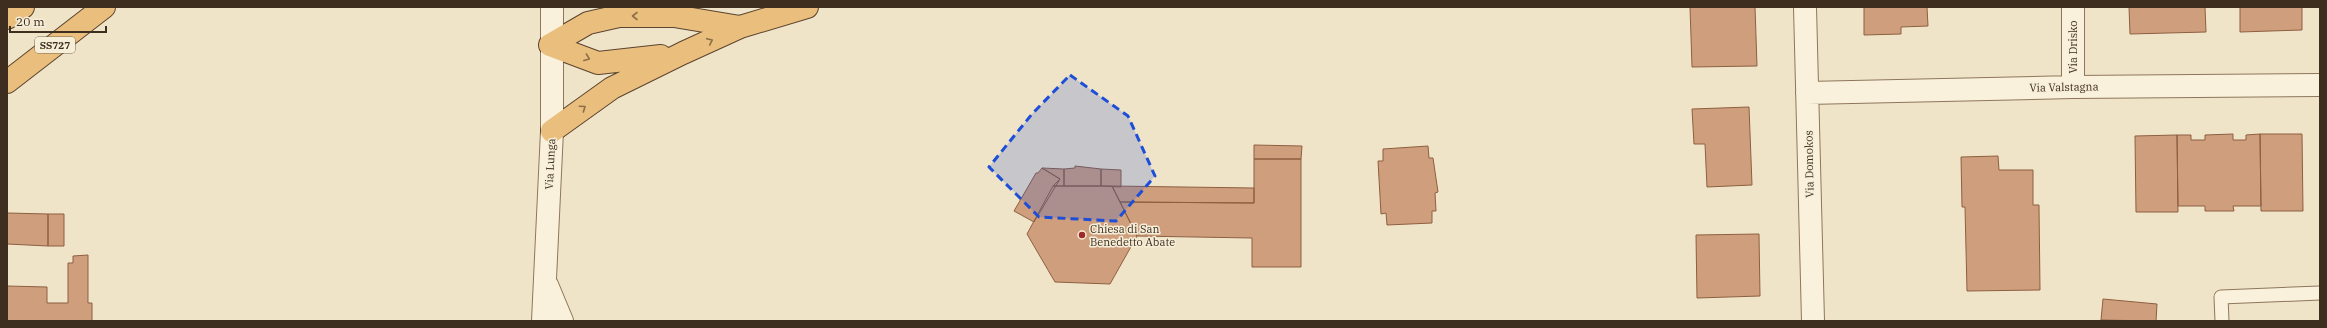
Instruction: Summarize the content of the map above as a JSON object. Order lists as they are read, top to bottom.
{
  "streets": {
    "highway": ["SS727"],
    "street": [
      "Via Drisko",
      "Via Valstagna",
      "Via Lunga",
      "Via Domokos"
    ]
  },
  "crossings": [
    ["Via Drisko", "Via Valstagna"],
    ["Via Valstagna", "Via Domokos"]
  ],
  "places": ["Chiesa di San Benedetto Abate"],
  "scale_bar": "20 m"
}
